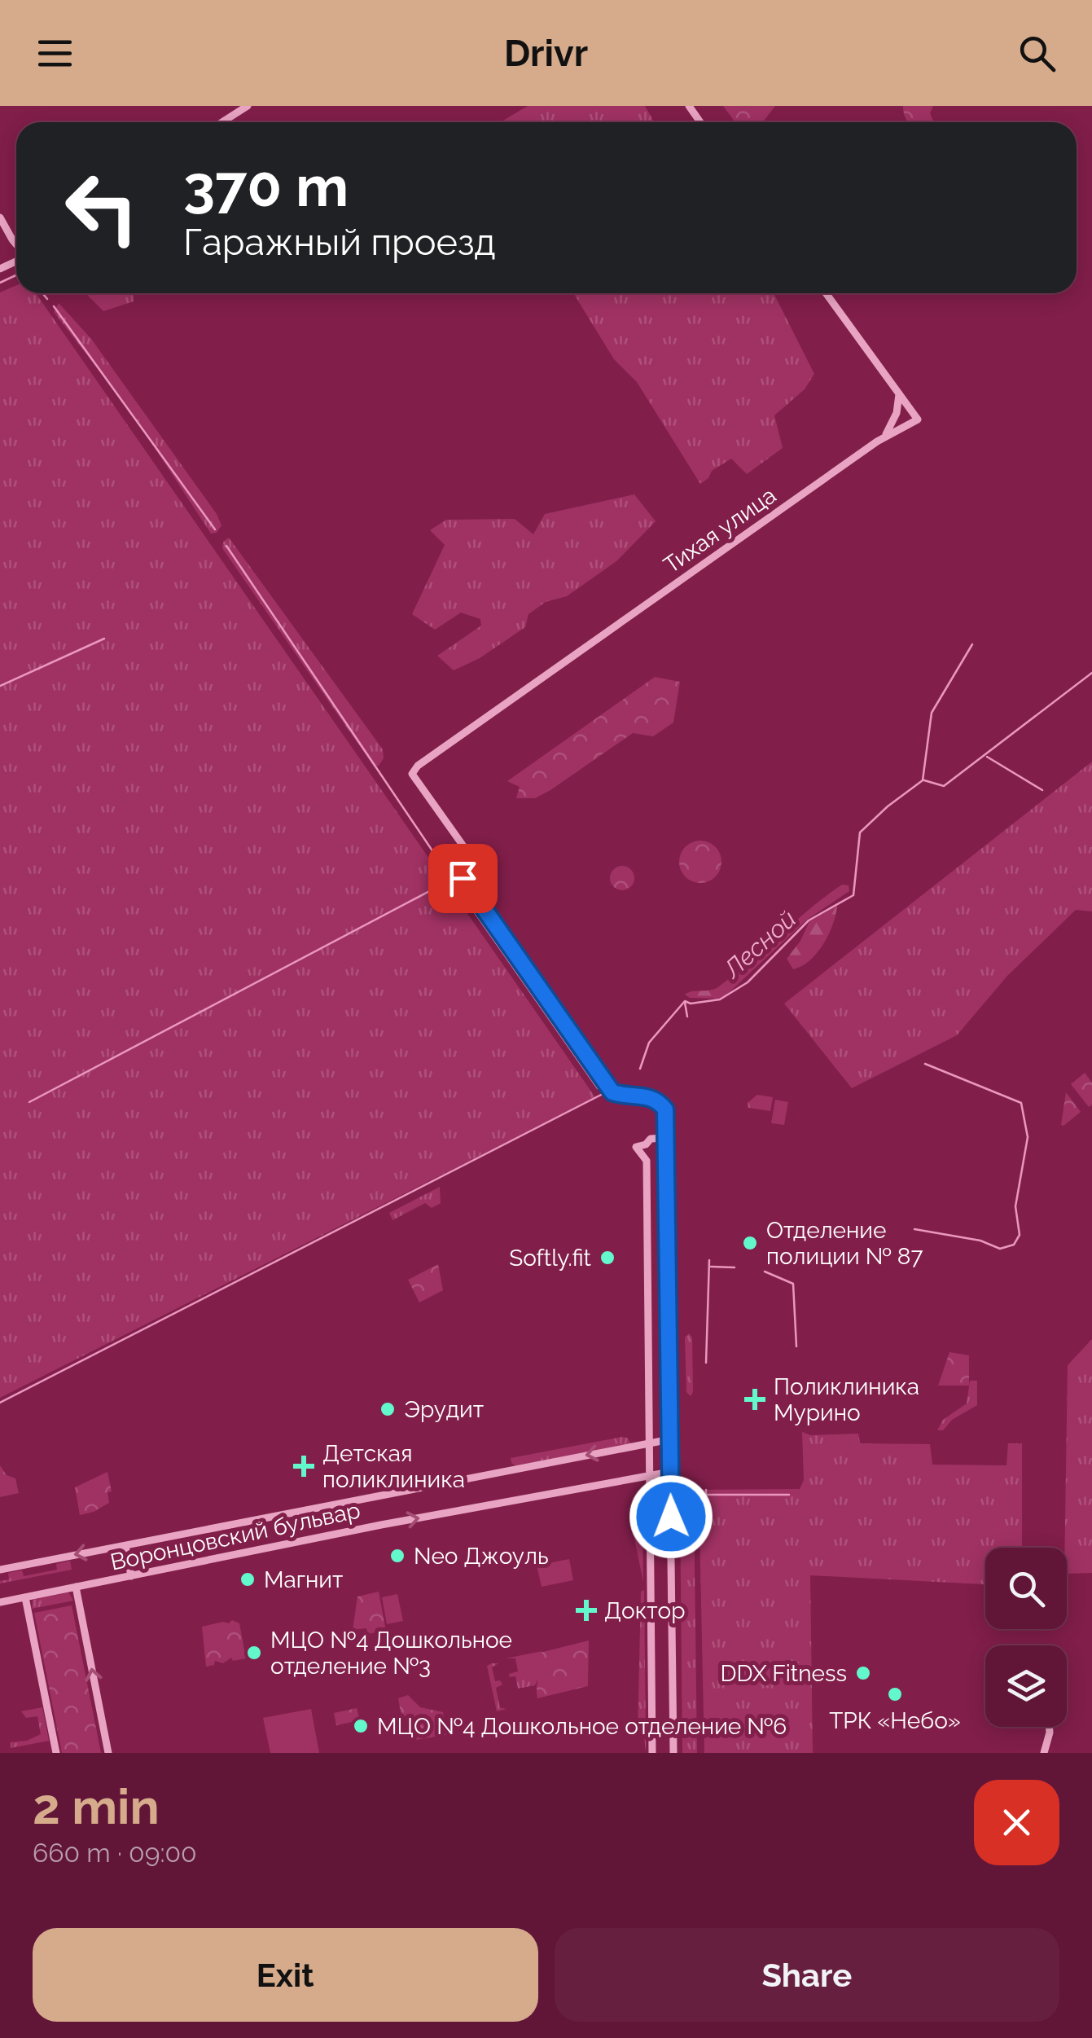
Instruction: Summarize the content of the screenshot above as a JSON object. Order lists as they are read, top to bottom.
{
  "streets": {
    "street": ["Тихая улица", "Воронцовский бульвар"]
  },
  "water": ["Лесной"],
  "places": {
    "other": [
      "Отделение полиции № 87",
      "Softly.fit",
      "Эрудит",
      "Neo Джоуль",
      "Магнит",
      "МЦО №4 Дошкольное отделение №3",
      "DDX Fitness",
      "ТРК «Небо»",
      "МЦО №4 Дошкольное отделение №6"
    ],
    "health": ["Поликлиника Мурино", "Детская поликлиника", "Доктор"]
  },
  "page": {
    "header": "Drivr",
    "turn": ["370 m", "Гаражный проезд"],
    "heading": ["2 min", "660 m · 09:00"],
    "buttons": ["Exit", "Share"]
  }
}
